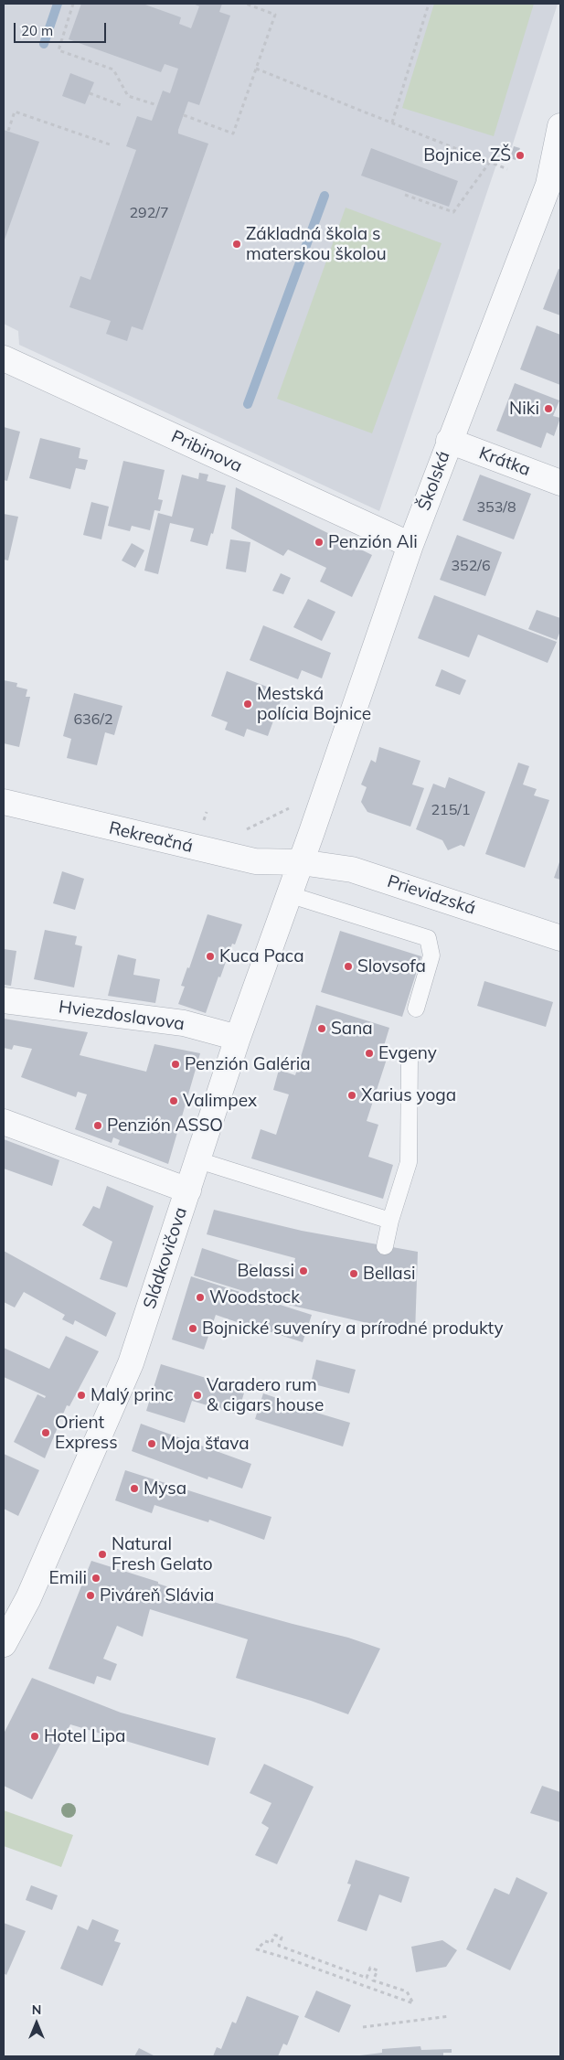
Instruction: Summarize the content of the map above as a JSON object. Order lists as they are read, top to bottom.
{
  "streets": {
    "street": [
      "Pribinova",
      "Krátka",
      "Školská",
      "Rekreačná",
      "Prievidzská",
      "Hviezdoslavova",
      "Sládkovičova"
    ]
  },
  "crossings": [
    ["Pribinova", "Školská"],
    ["Krátka", "Školská"],
    ["Školská", "Rekreačná"],
    ["Školská", "Prievidzská"],
    ["Školská", "Sládkovičova"],
    ["Rekreačná", "Prievidzská"],
    ["Rekreačná", "Sládkovičova"],
    ["Prievidzská", "Sládkovičova"],
    ["Hviezdoslavova", "Sládkovičova"]
  ],
  "places": [
    "Bojnice, ZŠ",
    "Základná škola s materskou školou",
    "Niki",
    "Penzión Ali",
    "Mestská polícia Bojnice",
    "Kuca Paca",
    "Slovsofa",
    "Sana",
    "Evgeny",
    "Penzión Galéria",
    "Xarius yoga",
    "Valimpex",
    "Penzión ASSO",
    "Belassi",
    "Bellasi",
    "Woodstock",
    "Bojnické suveníry a prírodné produkty",
    "Malý princ",
    "Varadero rum & cigars house",
    "Orient Express",
    "Moja šťava",
    "Mysa",
    "Natural Fresh Gelato",
    "Emili",
    "Piváreň Slávia",
    "Hotel Lipa"
  ],
  "house_numbers": [
    "292/7",
    "353/8",
    "352/6",
    "636/2",
    "215/1"
  ],
  "scale_bar": "20 m",
  "north": "top"
}
